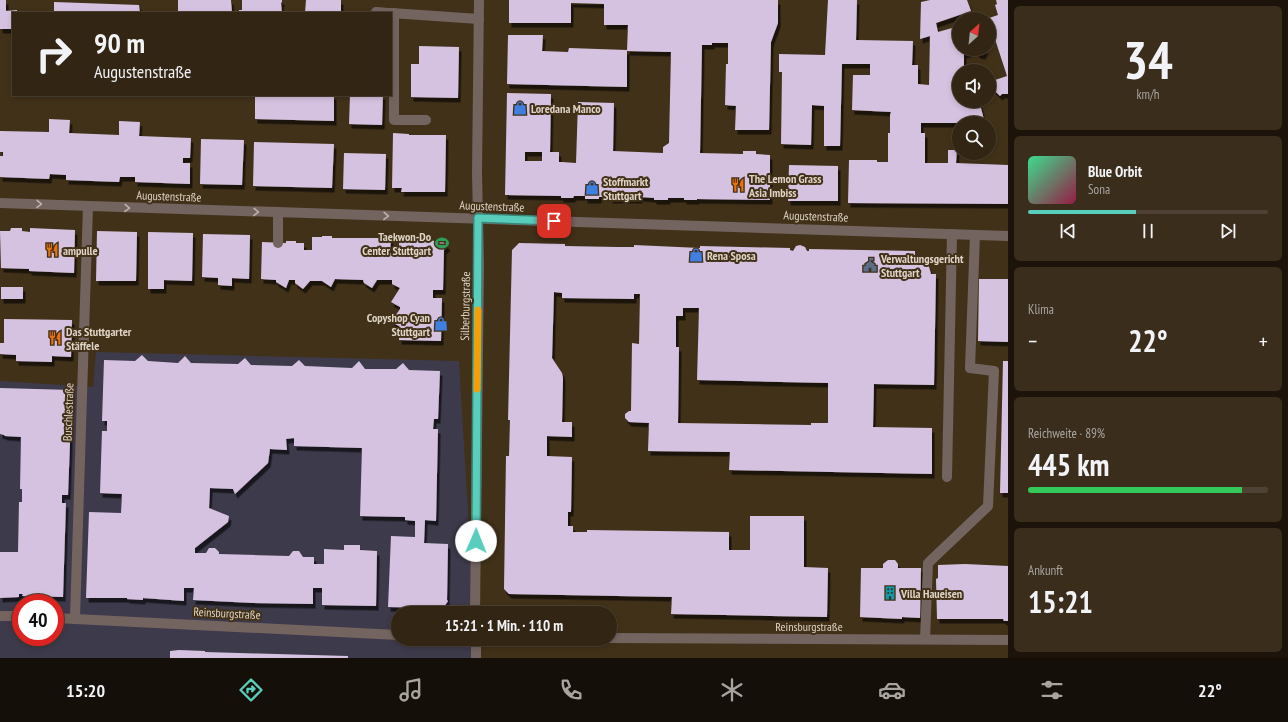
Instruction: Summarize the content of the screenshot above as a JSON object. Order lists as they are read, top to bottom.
{
  "streets": {
    "street": [
      "Augustenstraße",
      "Silberburgstraße",
      "Buschlestraße",
      "Reinsburgstraße"
    ]
  },
  "crossings": [
    ["Augustenstraße", "Silberburgstraße"],
    ["Augustenstraße", "Buschlestraße"],
    ["Buschlestraße", "Reinsburgstraße"]
  ],
  "one_way": ["Augustenstraße"],
  "places": {
    "shop": [
      "Loredana Manco",
      "Stoffmarkt Stuttgart",
      "Rena Sposa",
      "Copyshop Cyan Stuttgart"
    ],
    "restaurant": ["The Lemon Grass Asia Imbiss", "ampulle", "Das Stuttgarter Stäffele"],
    "sports": ["Taekwon-Do Center Stuttgart"],
    "public building": ["Verwaltungsgericht Stuttgart"],
    "building": ["Villa Haueisen"]
  },
  "north": "top right",
  "page": {
    "tile": [
      ["34", "km/h"],
      "Klima",
      ["Reichweite · 89%", "445 km"],
      ["Ankunft", "15:21"]
    ],
    "turn": ["90 m", "Augustenstraße"],
    "song": ["Blue Orbit", "Sona"],
    "heat": ["−", "22°", "+"],
    "limit": "40",
    "trip": "15:21 · 1 Min. · 110 m",
    "tabs": ["15:20", "22°"]
  }
}
